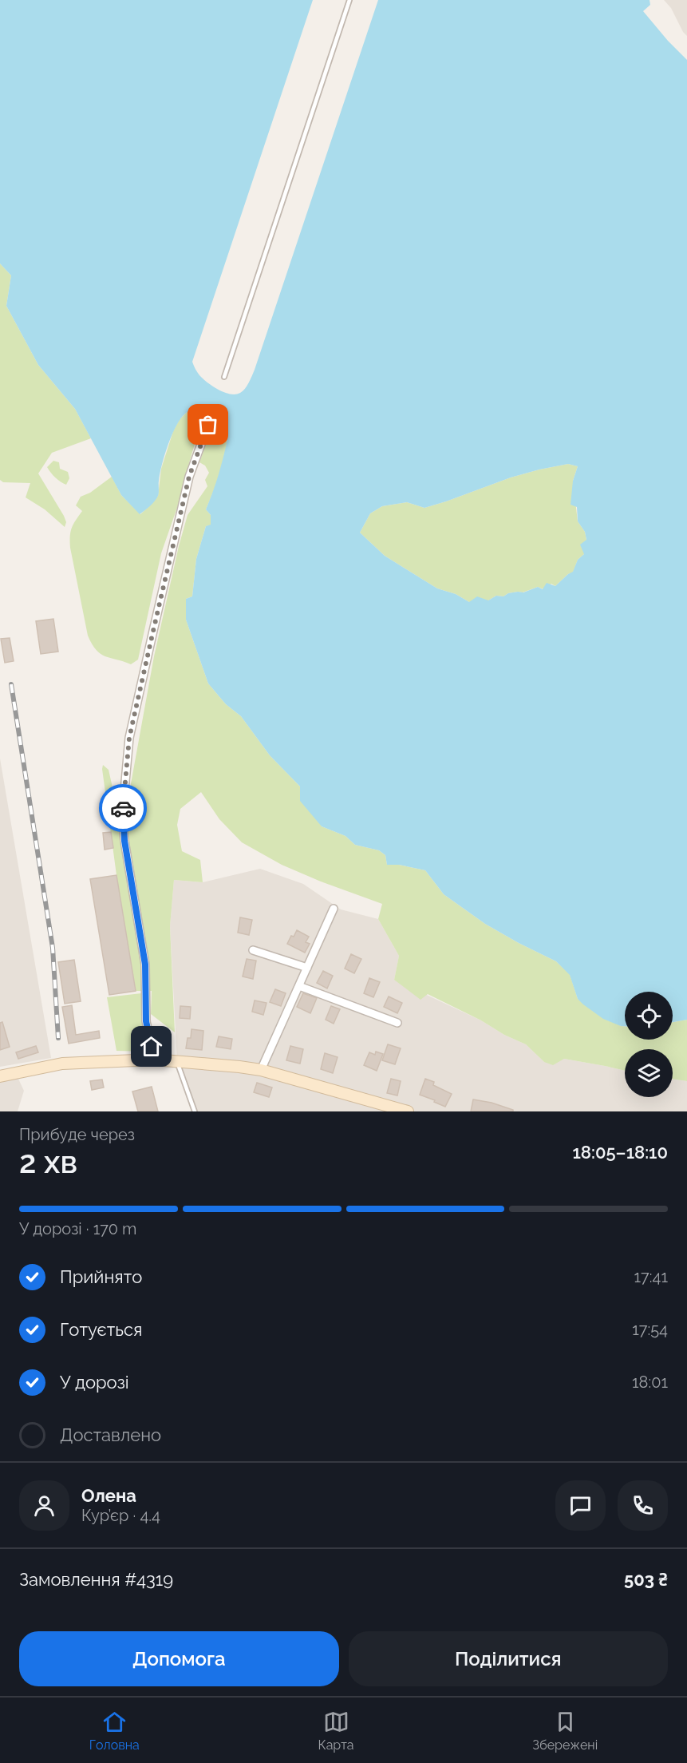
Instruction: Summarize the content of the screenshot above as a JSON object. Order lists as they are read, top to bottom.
{
  "page": {
    "heading": ["2 хв", "Прибуде через", "18:05–18:10"],
    "panel": [
      "Олена",
      "Кур’єр · 4.4",
      "Замовлення #4319",
      "503 ₴"
    ],
    "bar": "У дорозі · 170 m",
    "list": [
      ["Прийнято", "17:41"],
      ["Готується", "17:54"],
      ["У дорозі", "18:01"],
      "Доставлено"
    ],
    "buttons": ["Допомога", "Поділитися"],
    "tabs": ["Головна", "Карта", "Збережені"]
  }
}
